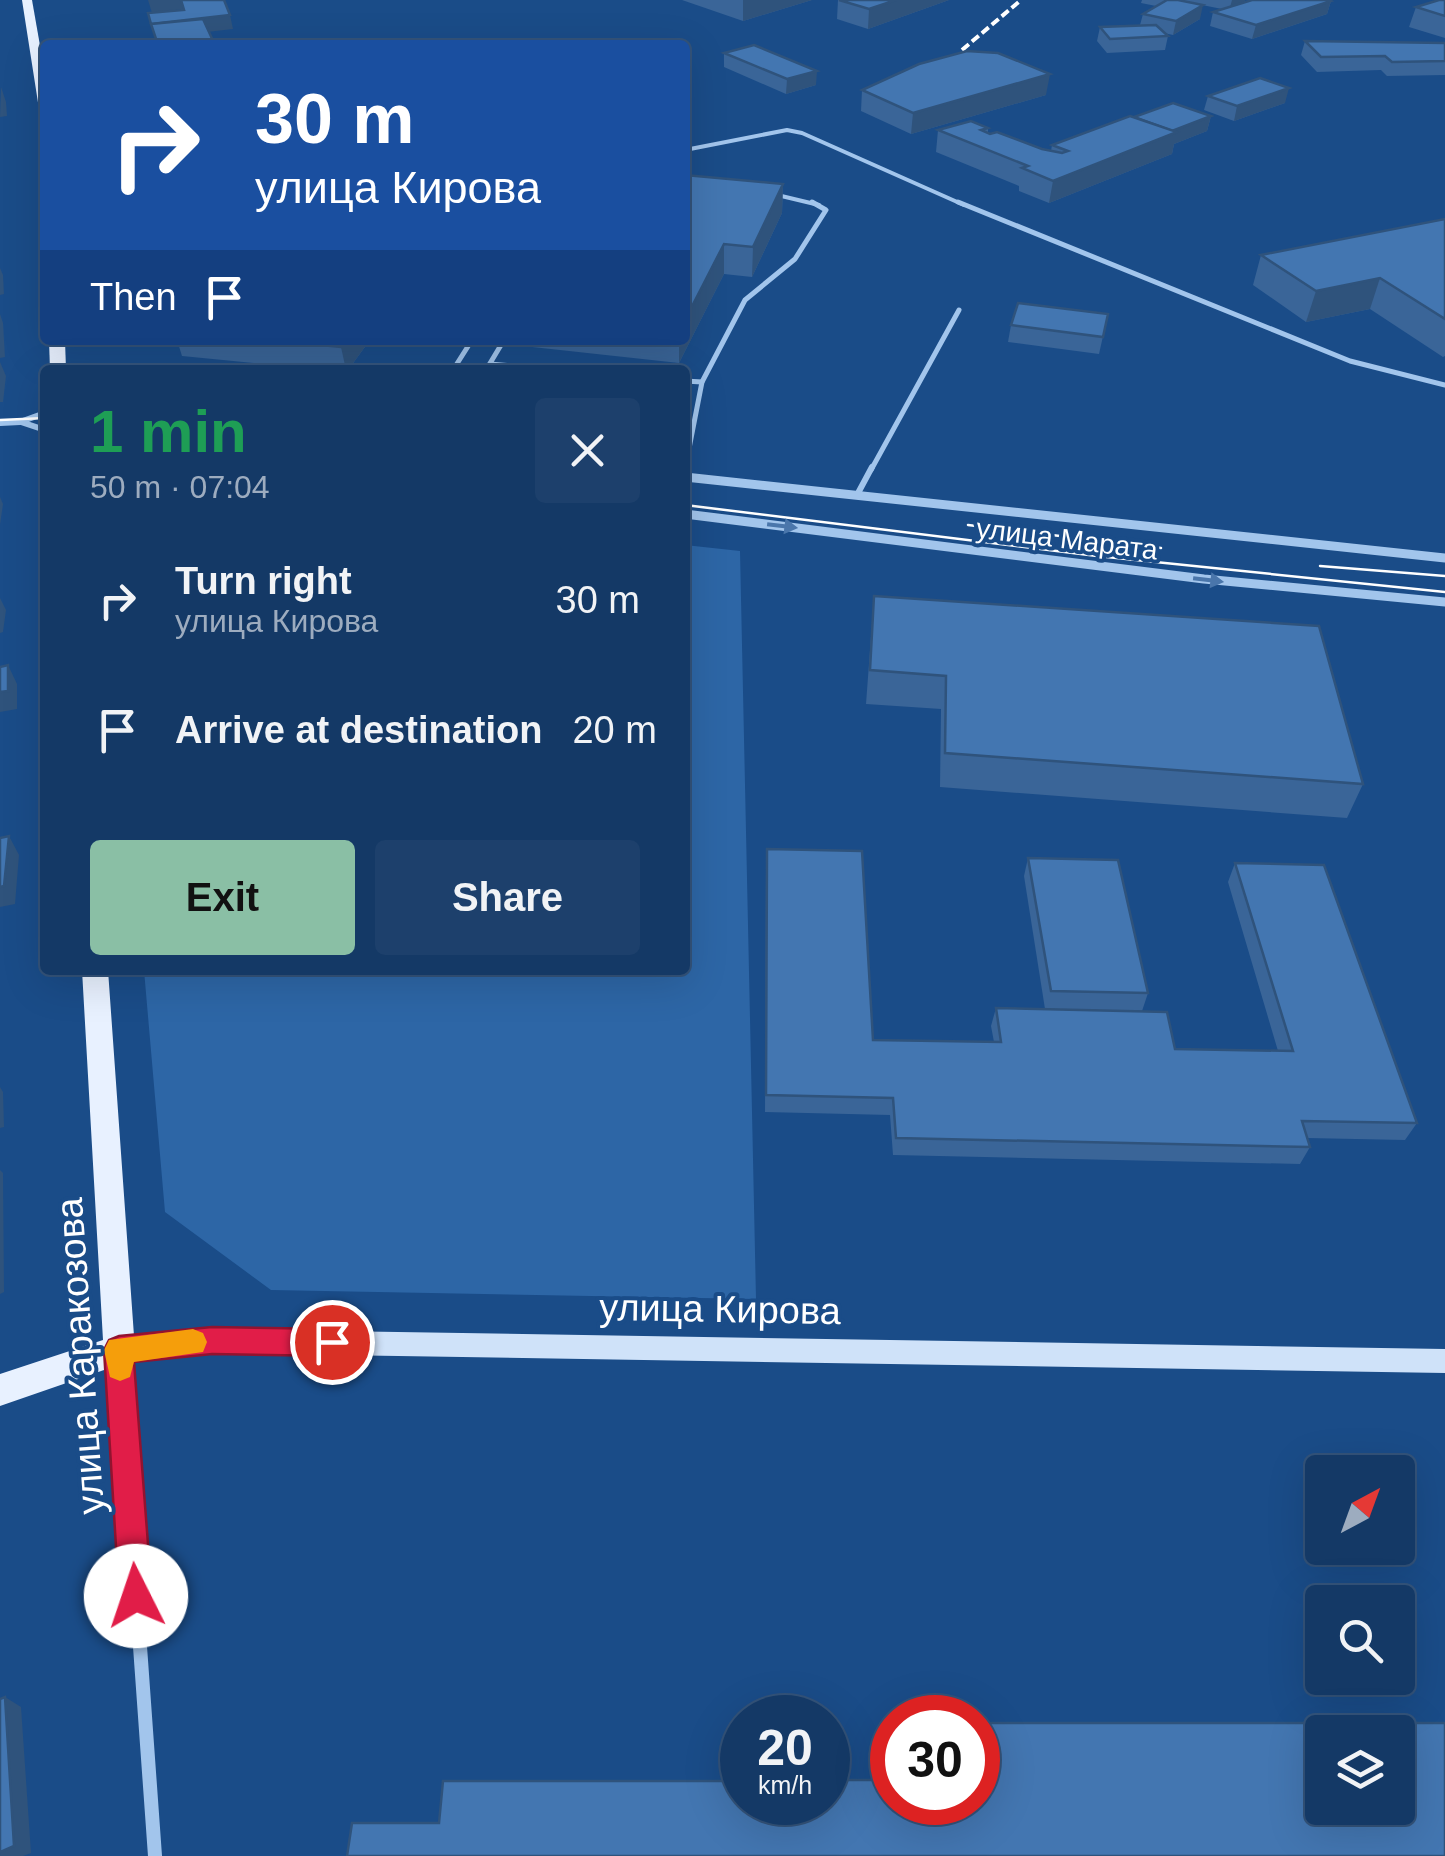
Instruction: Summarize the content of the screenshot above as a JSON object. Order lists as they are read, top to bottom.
{
  "streets": {
    "main road": ["улица Кирова", "улица Каракозова"],
    "street": ["улица Марата"]
  },
  "crossings": [
    ["улица Кирова", "улица Каракозова"]
  ],
  "north": "top right",
  "page": {
    "turn": ["30 m", "улица Кирова"],
    "then": "Then",
    "heading": ["1 min", "50 m · 07:04"],
    "list": [
      {
        "name": "Turn right",
        "note": "улица Кирова",
        "value": "30 m"
      },
      {
        "name": "Arrive at destination",
        "value": "20 m"
      }
    ],
    "buttons": ["Exit", "Share"],
    "speed": "20 km/h",
    "limit": "30"
  }
}
